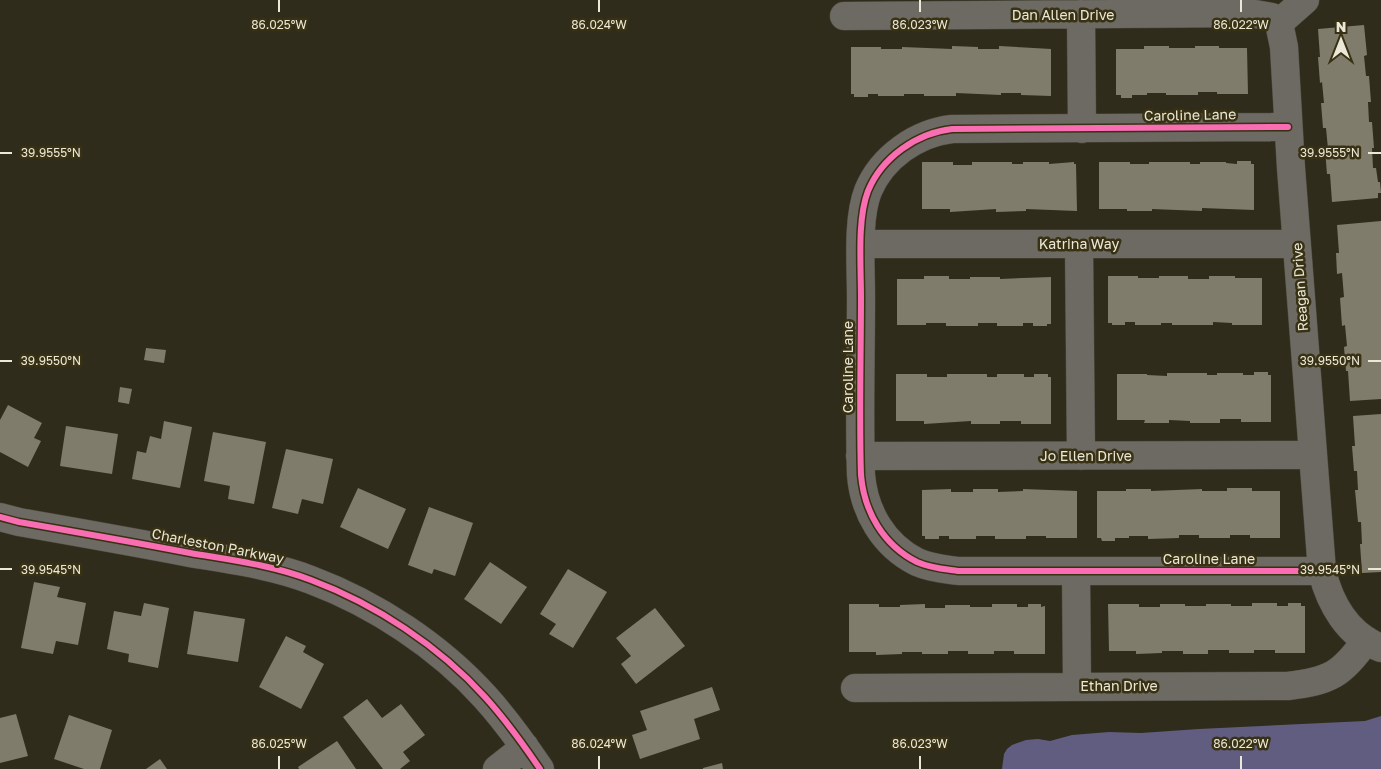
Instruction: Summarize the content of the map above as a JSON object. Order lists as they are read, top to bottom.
{
  "streets": {
    "street": [
      "Dan Allen Drive",
      "Caroline Lane",
      "Katrina Way",
      "Reagan Drive",
      "Jo Ellen Drive",
      "Charleston Parkway",
      "Ethan Drive"
    ]
  },
  "crossings": [
    ["Dan Allen Drive", "Reagan Drive"],
    ["Caroline Lane", "Katrina Way"],
    ["Caroline Lane", "Reagan Drive"],
    ["Caroline Lane", "Jo Ellen Drive"],
    ["Katrina Way", "Reagan Drive"],
    ["Reagan Drive", "Jo Ellen Drive"],
    ["Reagan Drive", "Ethan Drive"]
  ],
  "north": "top",
  "coordinates": [
    "86.025°W",
    "86.024°W",
    "86.023°W",
    "86.022°W",
    "39.9555°N",
    "39.9550°N",
    "39.9545°N"
  ]
}
